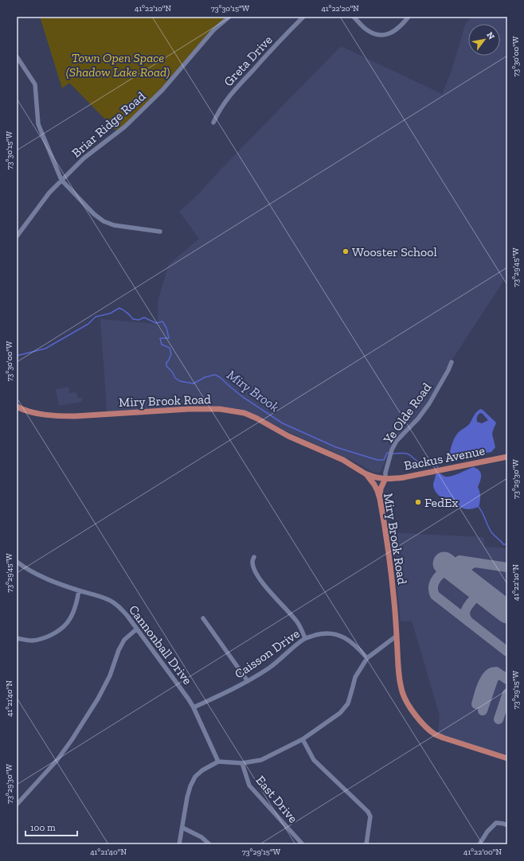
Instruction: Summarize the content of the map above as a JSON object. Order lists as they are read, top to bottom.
{
  "streets": {
    "main road": ["Miry Brook Road", "Backus Avenue"],
    "street": [
      "Greta Drive",
      "Briar Ridge Road",
      "Ye Olde Road",
      "Cannonball Drive",
      "Caisson Drive",
      "East Drive"
    ]
  },
  "crossings": [
    ["Miry Brook Road", "Backus Avenue"],
    ["Ye Olde Road", "Backus Avenue"],
    ["Cannonball Drive", "Caisson Drive"]
  ],
  "water": ["Miry Brook"],
  "parks": ["Town Open Space (Shadow Lake Road)"],
  "places": ["Wooster School", "FedEx"],
  "scale_bar": "100 m",
  "north": "top right",
  "coordinates": [
    "41°22'10\"N",
    "73°30'15\"W",
    "41°22'20\"N",
    "73°30'00\"W",
    "73°29'45\"W",
    "73°29'30\"W",
    "73°29'15\"W",
    "41°21'40\"N",
    "41°22'00\"N"
  ]
}
